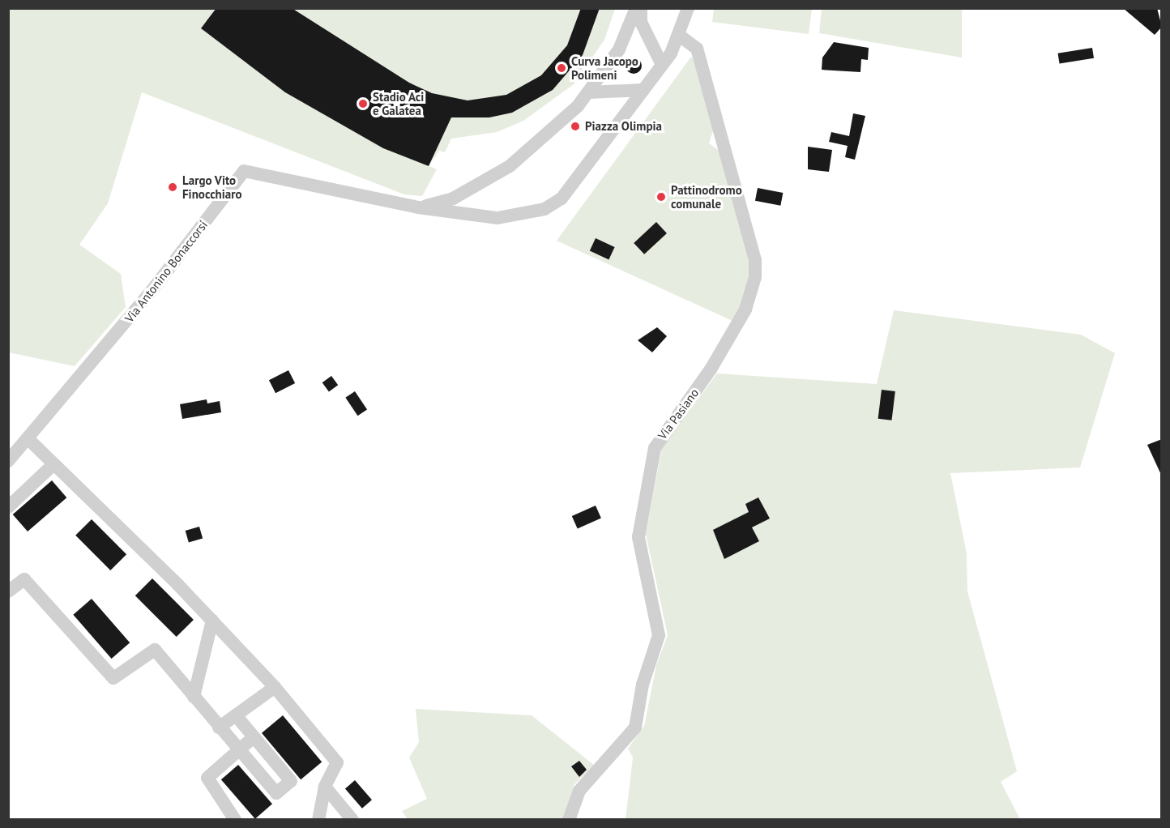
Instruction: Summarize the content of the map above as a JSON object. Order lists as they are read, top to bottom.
{
  "streets": {
    "street": ["Via Antonino Bonaccorsi", "Via Pasiano"]
  },
  "places": [
    "Curva Jacopo Polimeni",
    "Stadio Aci e Galatea",
    "Piazza Olimpia",
    "Largo Vito Finocchiaro",
    "Pattinodromo comunale"
  ]
}
